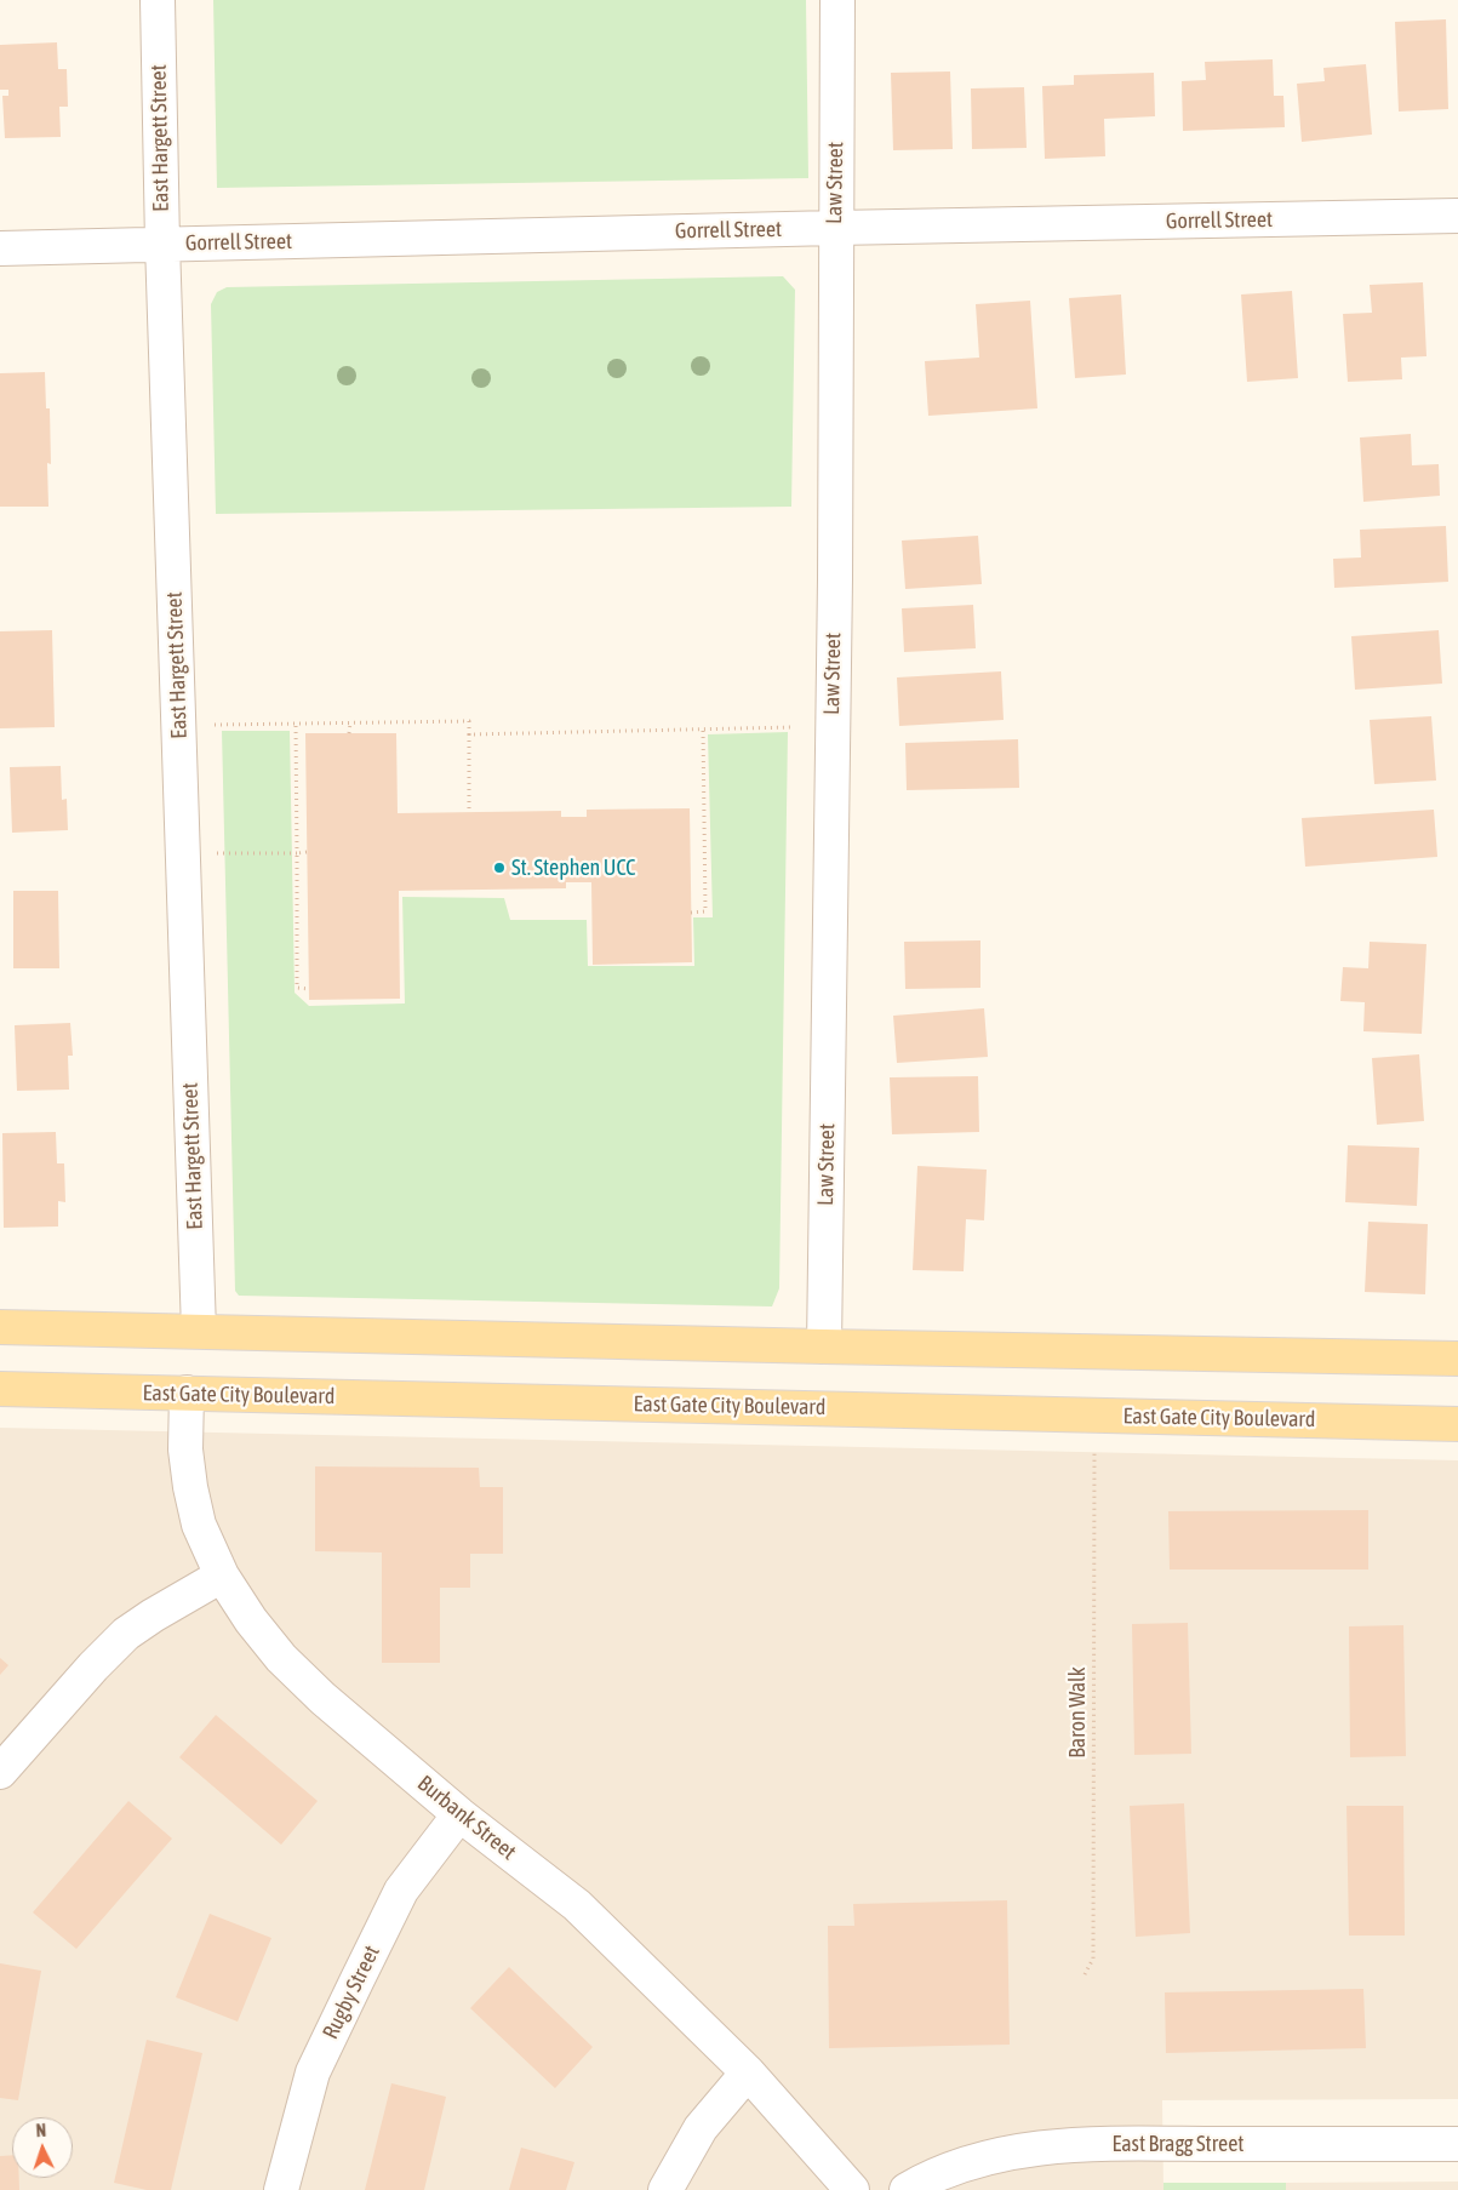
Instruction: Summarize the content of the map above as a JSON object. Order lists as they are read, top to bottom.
{
  "streets": {
    "main road": ["East Gate City Boulevard"],
    "street": [
      "East Hargett Street",
      "Law Street",
      "Gorrell Street",
      "Burbank Street",
      "Rugby Street",
      "East Bragg Street"
    ],
    "path": ["Baron Walk"]
  },
  "crossings": [
    ["East Hargett Street", "Gorrell Street"],
    ["Law Street", "Gorrell Street"],
    ["East Gate City Boulevard", "Burbank Street"],
    ["Burbank Street", "Rugby Street"]
  ],
  "places": ["St. Stephen UCC"],
  "north": "top"
}
